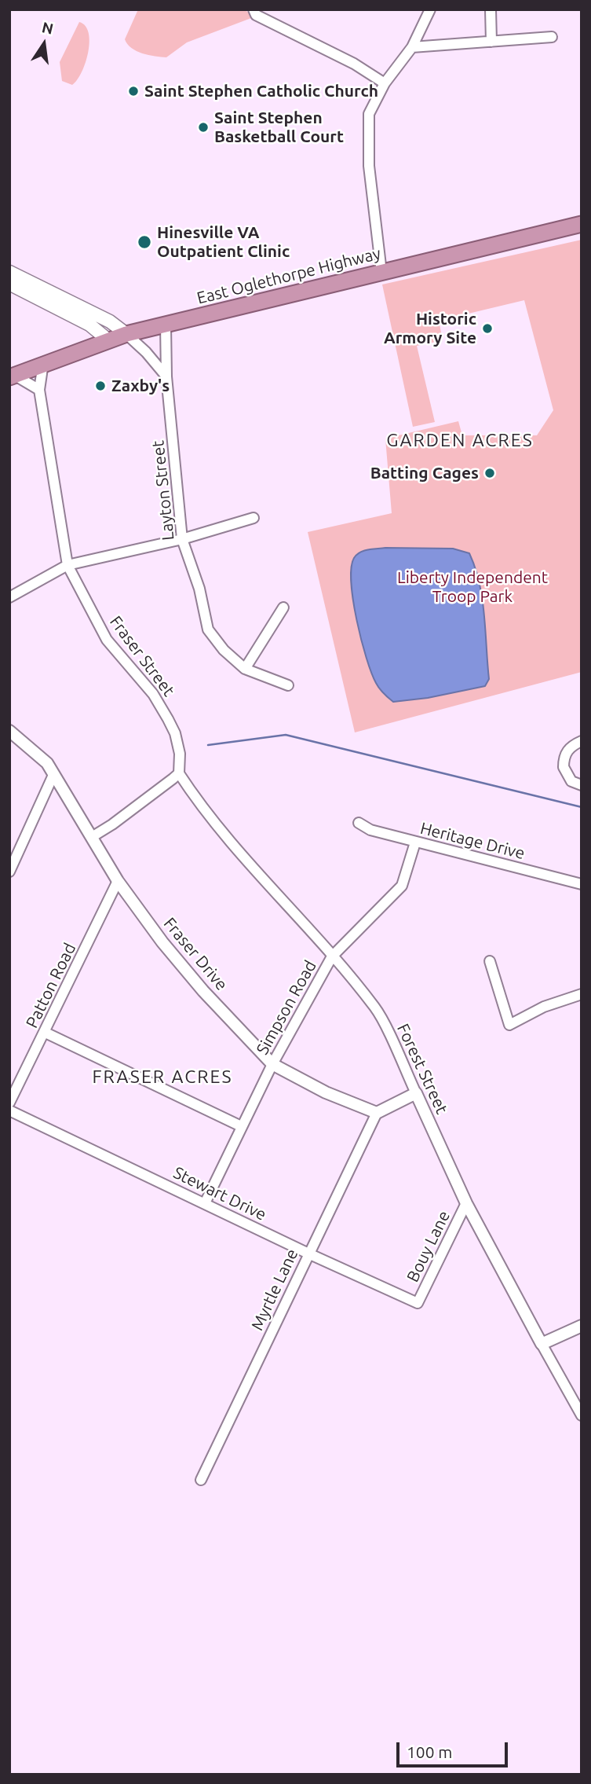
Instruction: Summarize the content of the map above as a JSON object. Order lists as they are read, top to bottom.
{
  "streets": {
    "highway": ["East Oglethorpe Highway"],
    "street": [
      "Layton Street",
      "Fraser Street",
      "Heritage Drive",
      "Fraser Drive",
      "Patton Road",
      "Simpson Road",
      "Forest Street",
      "Stewart Drive",
      "Bouy Lane",
      "Myrtle Lane"
    ]
  },
  "crossings": [
    ["East Oglethorpe Highway", "Layton Street"],
    ["East Oglethorpe Highway", "Fraser Street"],
    ["Fraser Street", "Forest Street"],
    ["Heritage Drive", "Simpson Road"],
    ["Fraser Drive", "Patton Road"],
    ["Fraser Drive", "Simpson Road"],
    ["Fraser Drive", "Myrtle Lane"],
    ["Simpson Road", "Forest Street"],
    ["Simpson Road", "Stewart Drive"],
    ["Forest Street", "Bouy Lane"],
    ["Stewart Drive", "Bouy Lane"],
    ["Stewart Drive", "Myrtle Lane"]
  ],
  "districts": ["GARDEN ACRES", "FRASER ACRES"],
  "parks": ["Liberty Independent Troop Park"],
  "places": [
    "Saint Stephen Catholic Church",
    "Saint Stephen Basketball Court",
    "Hinesville VA Outpatient Clinic",
    "Historic Armory Site",
    "Zaxby's",
    "Batting Cages"
  ],
  "scale_bar": "100 m",
  "north": "top"
}
